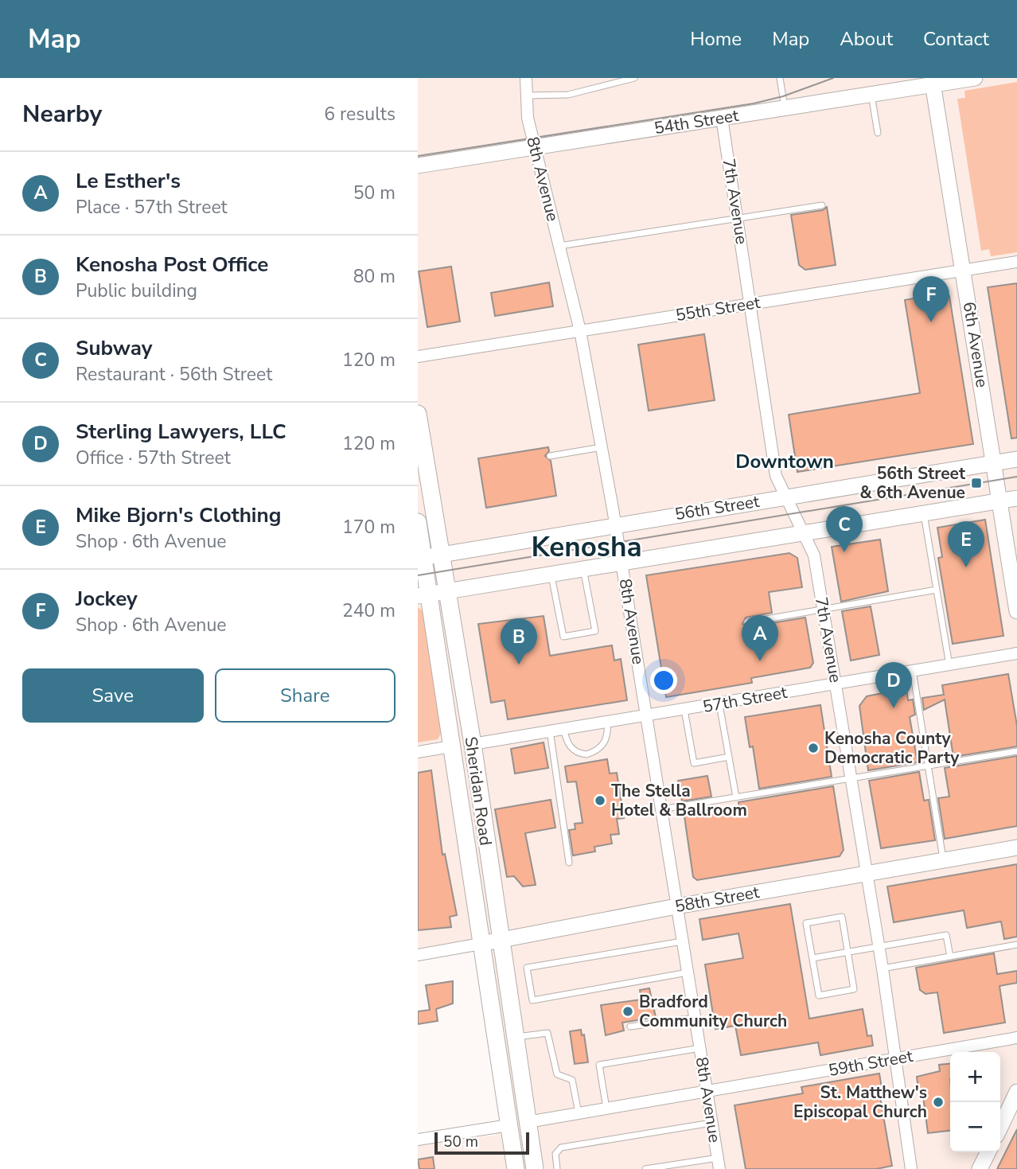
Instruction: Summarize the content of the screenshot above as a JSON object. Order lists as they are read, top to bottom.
{
  "streets": {
    "main road": ["Sheridan Road"],
    "street": [
      "54th Street",
      "8th Avenue",
      "7th Avenue",
      "55th Street",
      "6th Avenue",
      "56th Street",
      "57th Street",
      "58th Street",
      "59th Street"
    ]
  },
  "crossings": [
    ["54th Street", "8th Avenue"],
    ["54th Street", "7th Avenue"],
    ["54th Street", "6th Avenue"],
    ["8th Avenue", "55th Street"],
    ["8th Avenue", "56th Street"],
    ["8th Avenue", "57th Street"],
    ["8th Avenue", "58th Street"],
    ["8th Avenue", "59th Street"],
    ["7th Avenue", "55th Street"],
    ["7th Avenue", "56th Street"],
    ["7th Avenue", "57th Street"],
    ["7th Avenue", "58th Street"],
    ["7th Avenue", "59th Street"],
    ["55th Street", "6th Avenue"],
    ["6th Avenue", "56th Street"],
    ["56th Street", "Sheridan Road"],
    ["57th Street", "Sheridan Road"],
    ["Sheridan Road", "58th Street"],
    ["Sheridan Road", "59th Street"]
  ],
  "districts": ["Downtown", "Kenosha"],
  "places": {
    "transit": ["56th Street & 6th Avenue"],
    "other": [
      "Kenosha County Democratic Party",
      "The Stella Hotel & Ballroom",
      "Bradford Community Church",
      "St. Matthew's Episcopal Church"
    ]
  },
  "scale_bar": "50 m",
  "page": {
    "header": "Map",
    "nav": [
      "Home",
      "Map",
      "About",
      "Contact"
    ],
    "heading": ["Nearby", "6 results"],
    "list": [
      {
        "mark": "A",
        "name": "Le Esther's",
        "note": "Place · 57th Street",
        "value": "50 m"
      },
      {
        "mark": "B",
        "name": "Kenosha Post Office",
        "note": "Public building",
        "value": "80 m"
      },
      {
        "mark": "C",
        "name": "Subway",
        "note": "Restaurant · 56th Street",
        "value": "120 m"
      },
      {
        "mark": "D",
        "name": "Sterling Lawyers, LLC",
        "note": "Office · 57th Street",
        "value": "120 m"
      },
      {
        "mark": "E",
        "name": "Mike Bjorn's Clothing",
        "note": "Shop · 6th Avenue",
        "value": "170 m"
      },
      {
        "mark": "F",
        "name": "Jockey",
        "note": "Shop · 6th Avenue",
        "value": "240 m"
      }
    ],
    "pins": [
      "F",
      "C",
      "E",
      "A",
      "B",
      "D"
    ],
    "buttons": ["Save", "Share"],
    "map_buttons": ["+", "−"],
    "scale": "50 m"
  }
}
